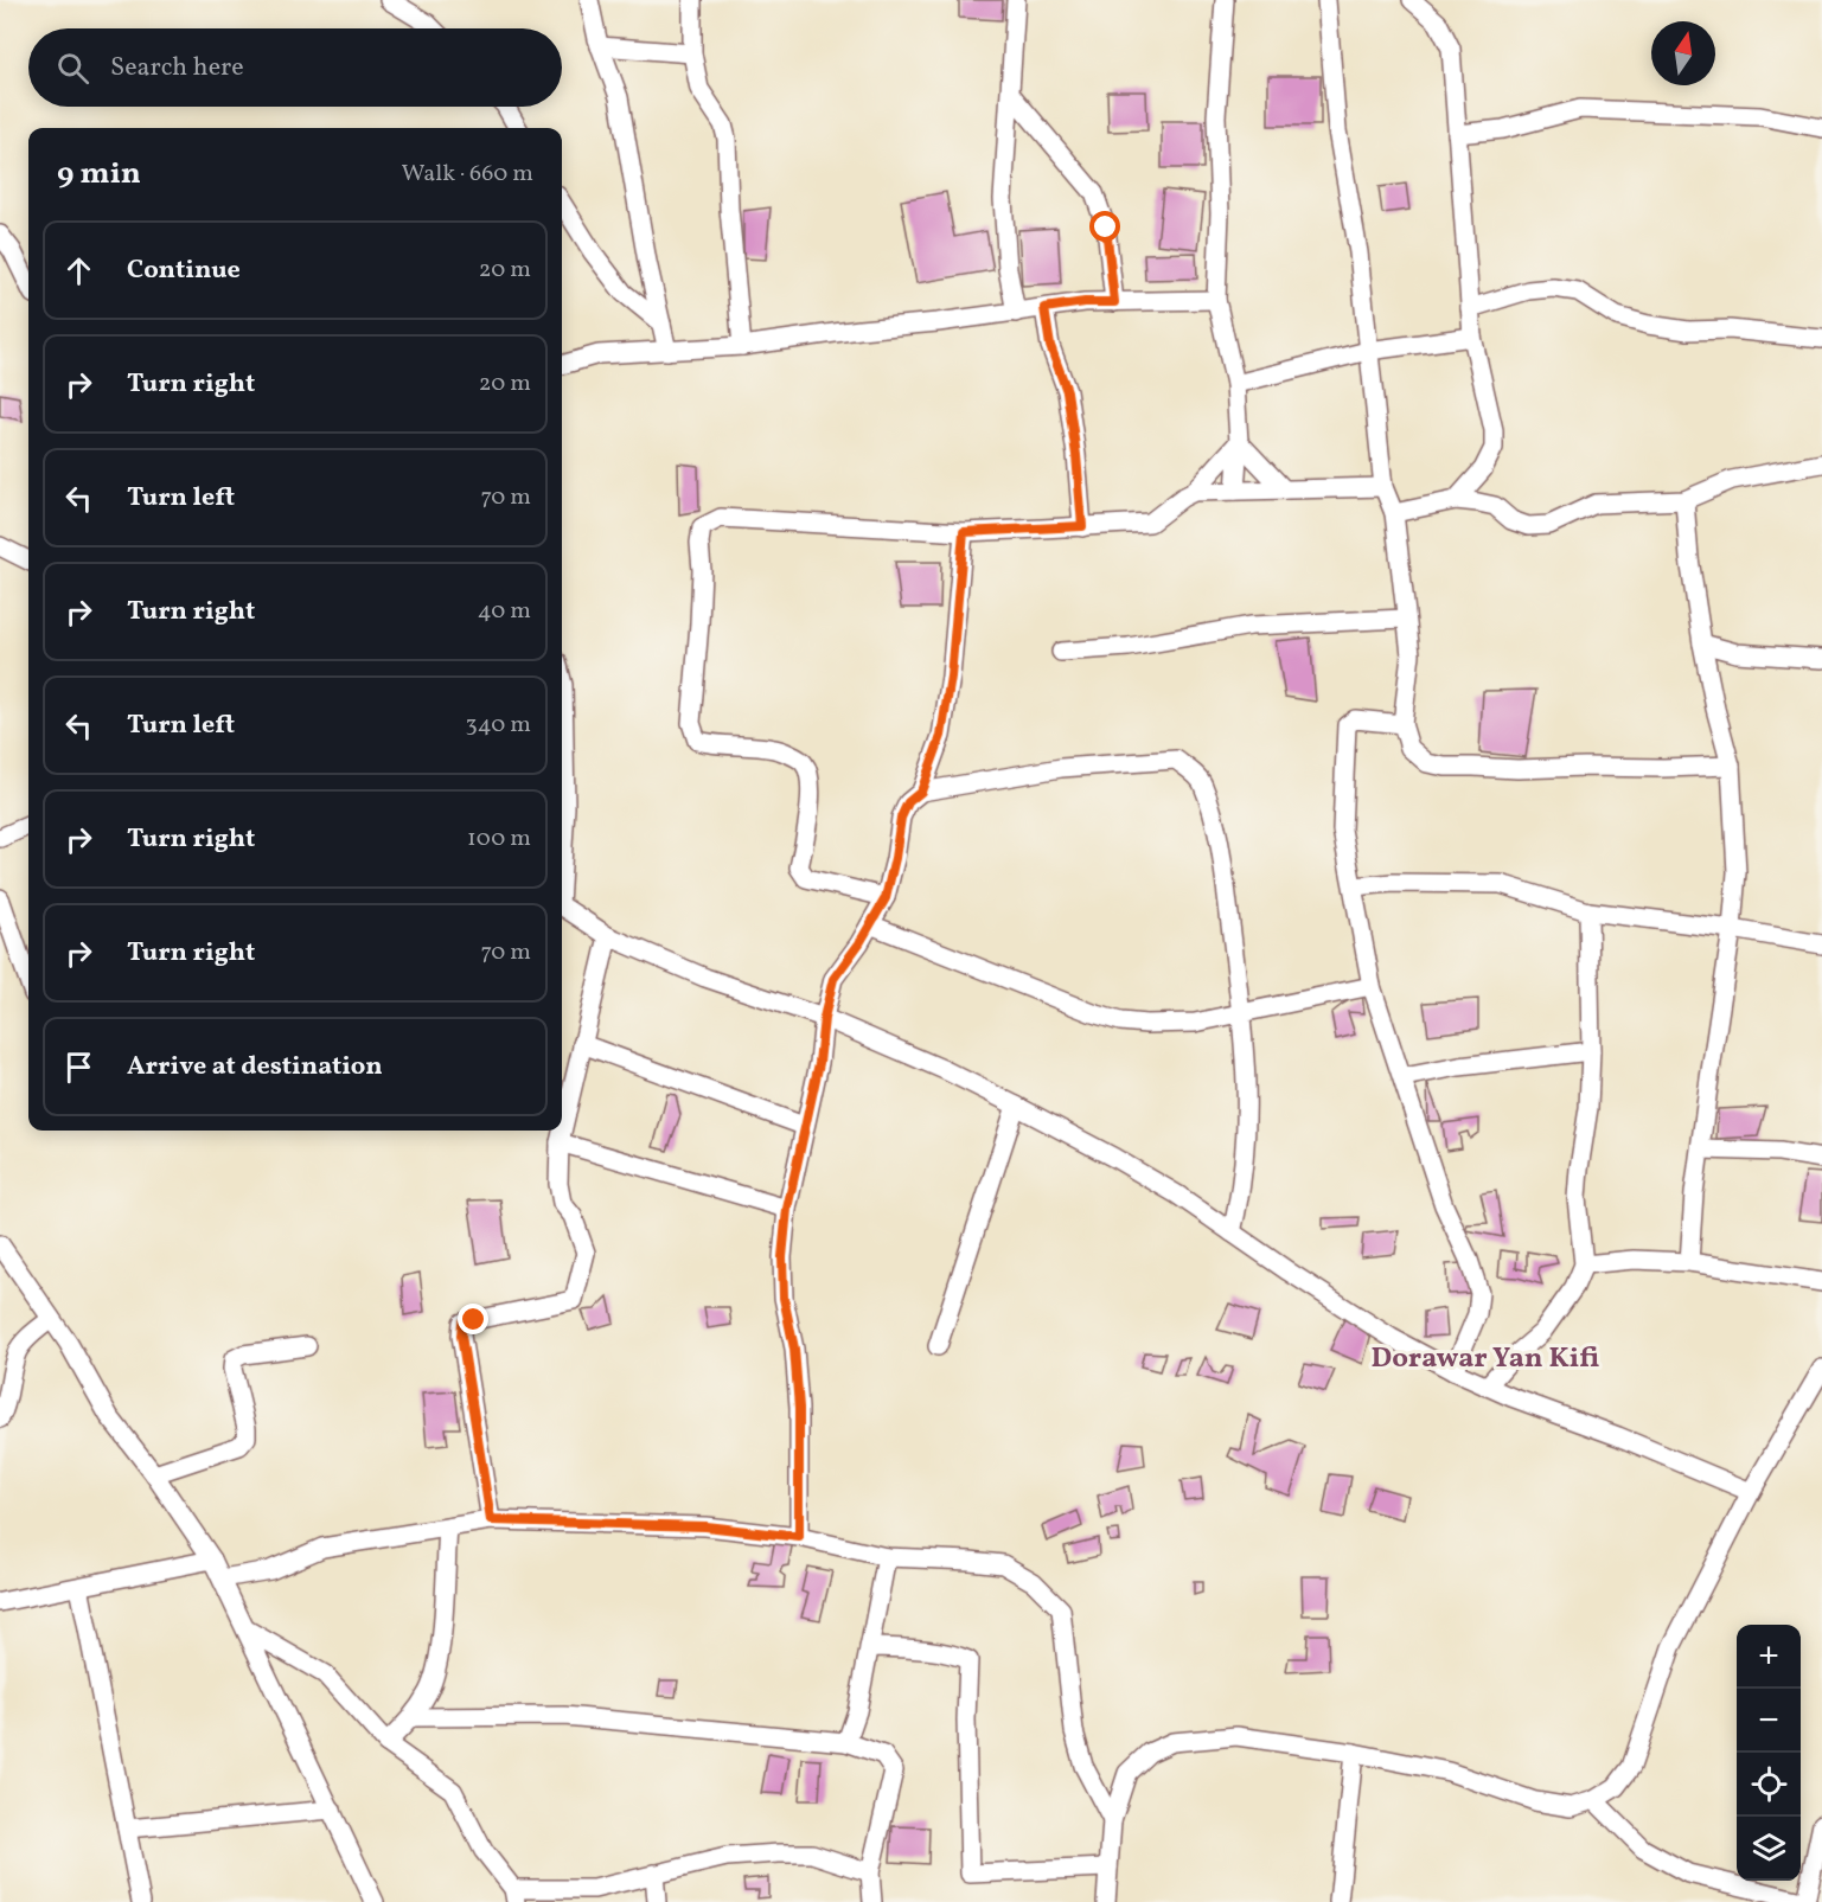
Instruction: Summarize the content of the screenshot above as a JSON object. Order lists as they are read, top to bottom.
{
  "districts": ["Dorawar Yan Kifi"],
  "north": "top",
  "page": {
    "search": "Search here",
    "heading": ["9 min", "Walk · 660 m"],
    "list": [
      ["Continue", "20 m"],
      ["Turn right", "20 m"],
      ["Turn left", "70 m"],
      ["Turn right", "40 m"],
      ["Turn left", "340 m"],
      ["Turn right", "100 m"],
      ["Turn right", "70 m"],
      "Arrive at destination"
    ],
    "map_buttons": ["+", "−"]
  }
}
